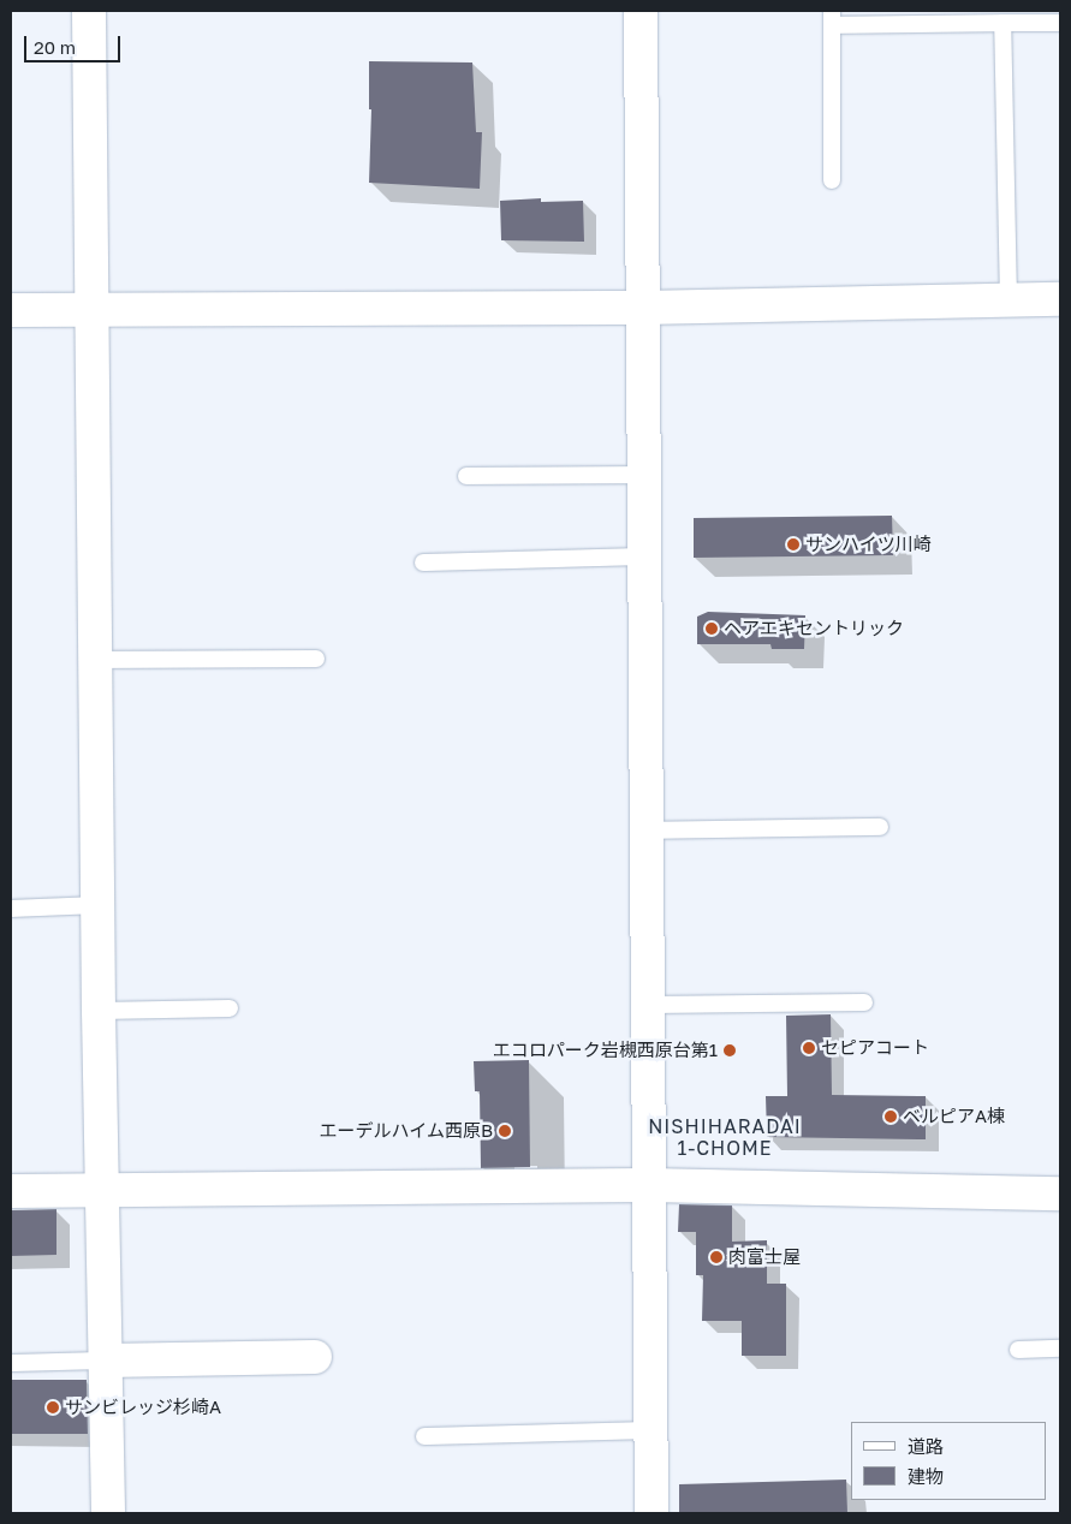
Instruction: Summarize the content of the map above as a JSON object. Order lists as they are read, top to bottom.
{
  "districts": ["NISHIHARADAI 1-CHOME"],
  "places": [
    "サンハイツ川崎",
    "ヘアエキセントリック",
    "セピアコート",
    "エコロパーク岩槻西原台第1",
    "ベルピアA棟",
    "エーデルハイム西原B",
    "肉富士屋",
    "サンビレッジ杉崎A"
  ],
  "legend": ["道路", "建物"],
  "scale_bar": "20 m"
}
